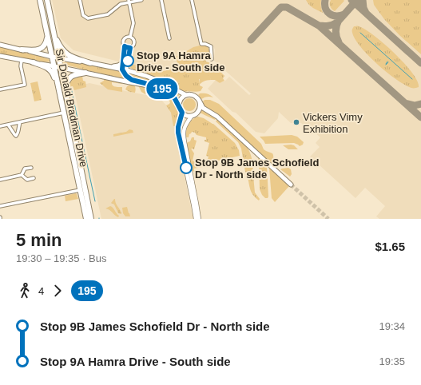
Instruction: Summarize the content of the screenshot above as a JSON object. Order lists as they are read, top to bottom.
{
  "streets": {
    "main road": ["Sir Donald Bradman Drive"]
  },
  "places": ["Stop 9A Hamra Drive - South side", "Vickers Vimy Exhibition", "Stop 9B James Schofield Dr - North side"],
  "lines": ["bus line 195"],
  "page": {
    "on_map": "195",
    "heading": ["5 min", "19:30 – 19:35 · Bus", "$1.65"],
    "legs": ["4", "195"],
    "list": [
      {
        "name": "Stop 9B James Schofield Dr - North side",
        "value": "19:34"
      },
      {
        "name": "Stop 9A Hamra Drive - South side",
        "value": "19:35"
      }
    ]
  }
}
